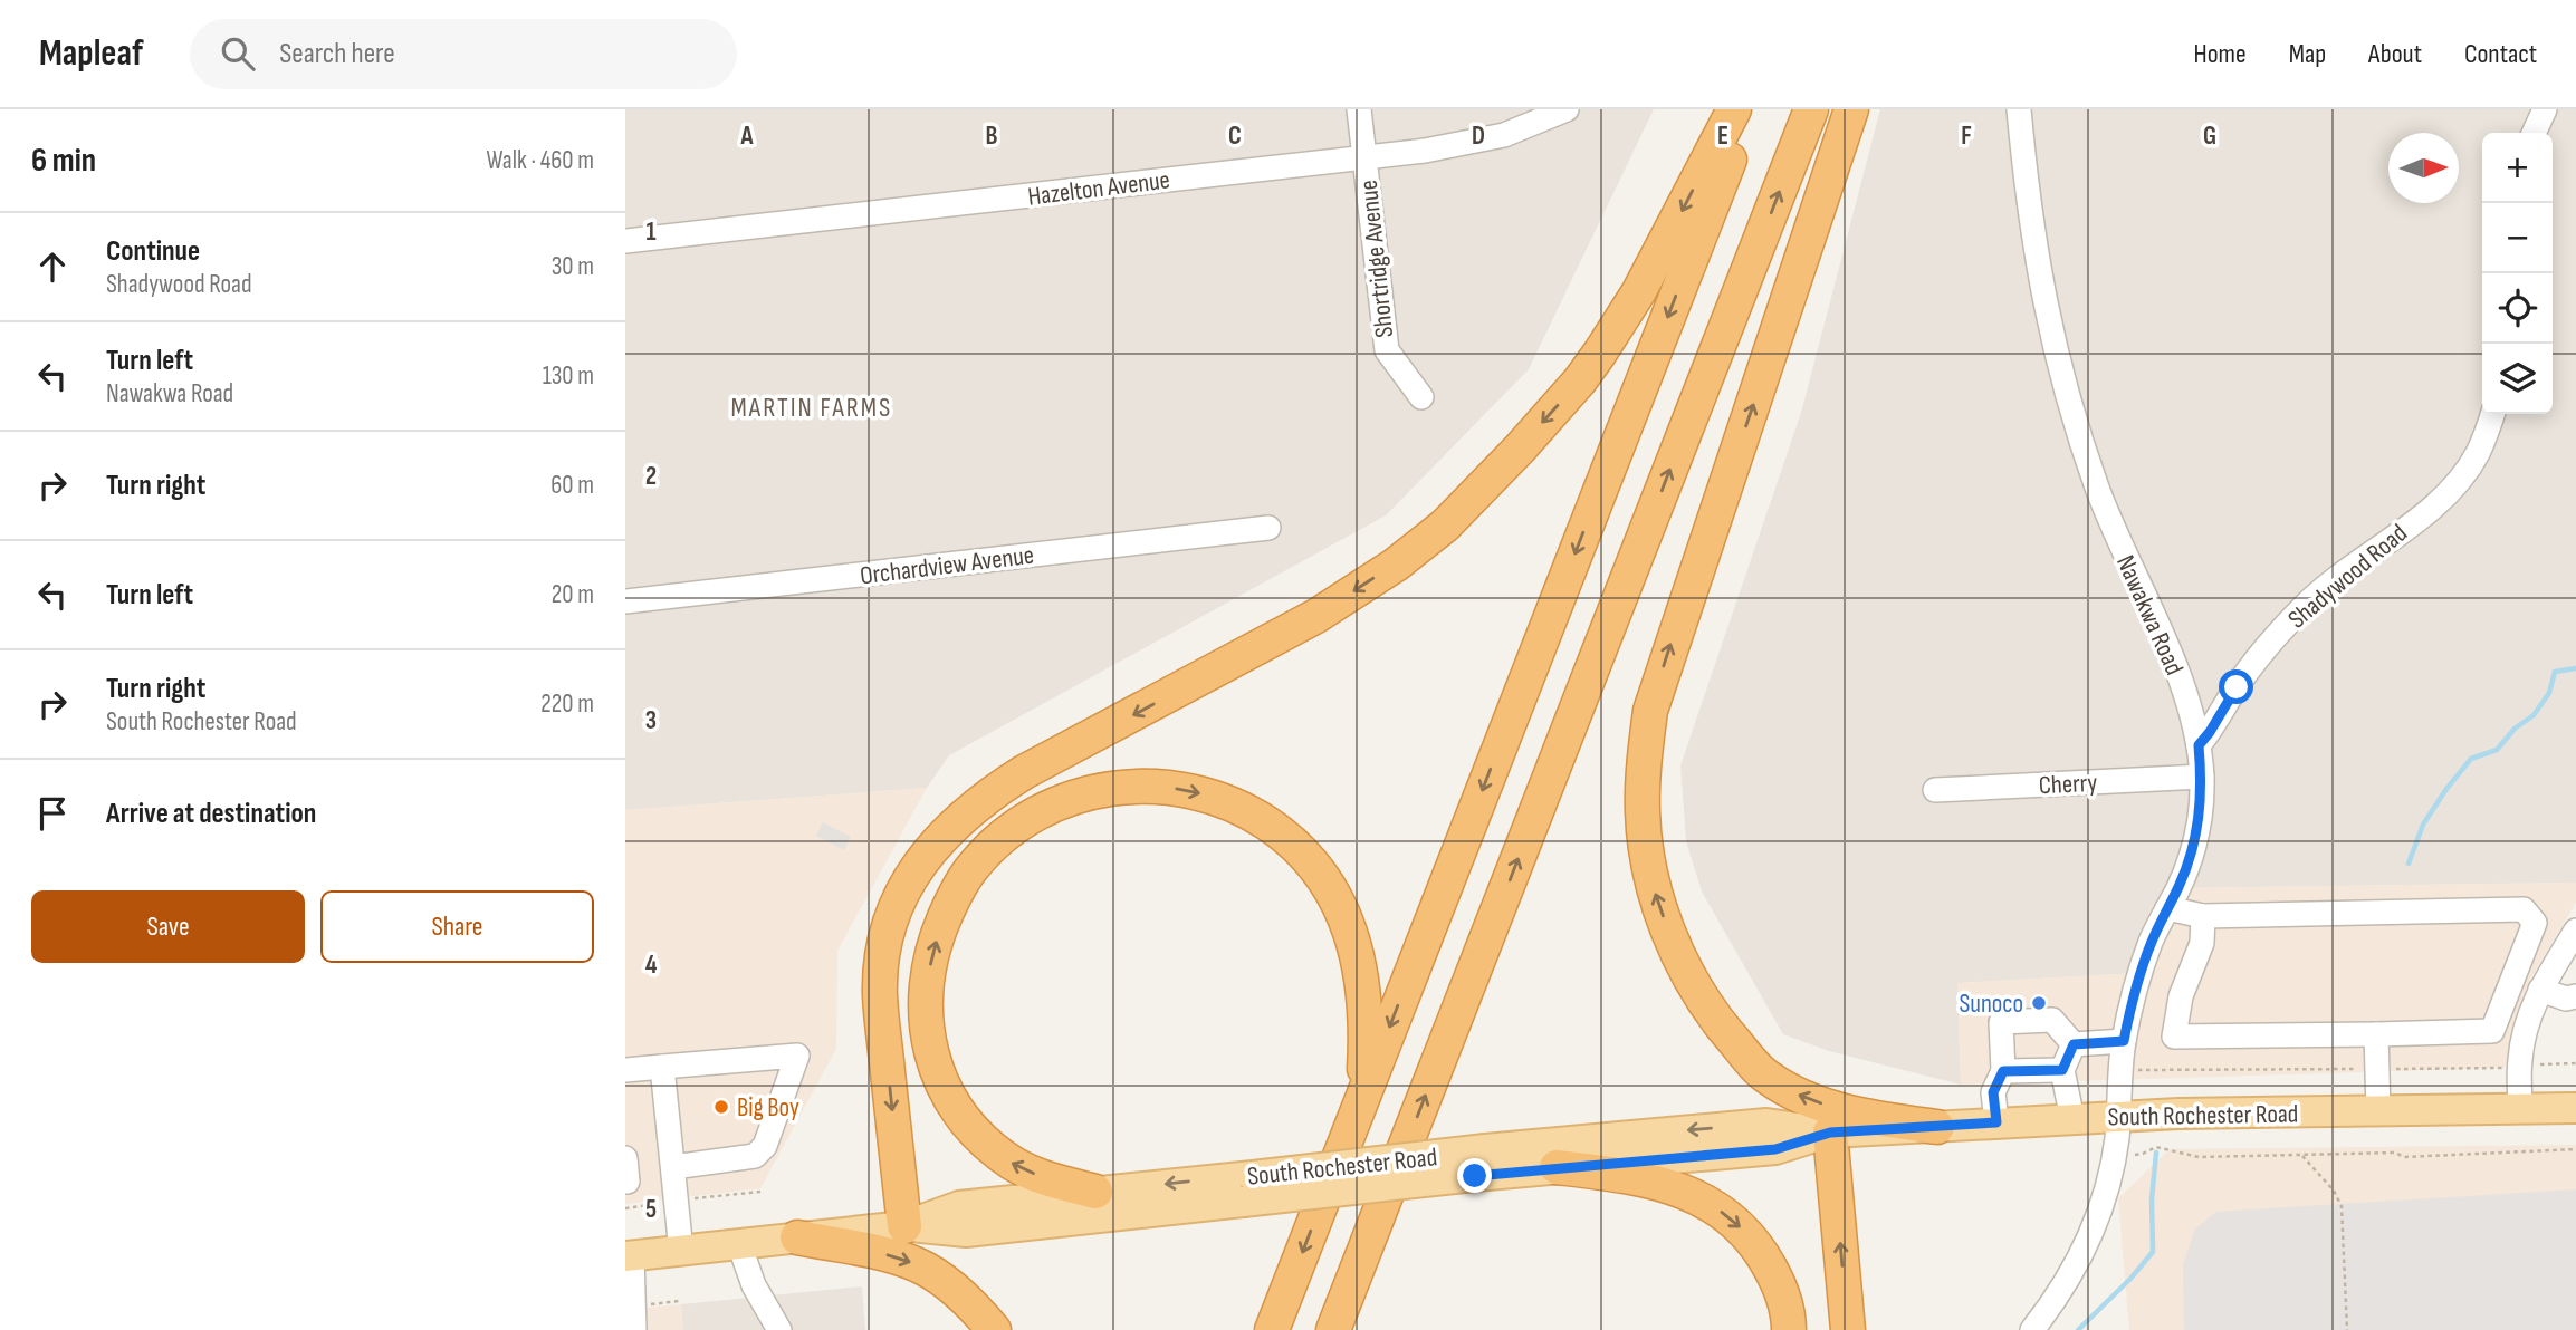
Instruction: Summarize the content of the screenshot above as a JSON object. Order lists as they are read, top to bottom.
{
  "streets": {
    "main road": ["South Rochester Road"],
    "street": [
      "Hazelton Avenue",
      "Shortridge Avenue",
      "Orchardview Avenue",
      "Shadywood Road",
      "Nawakwa Road",
      "Cherry"
    ]
  },
  "crossings": [
    ["Hazelton Avenue", "Shortridge Avenue"],
    ["Shadywood Road", "Nawakwa Road"],
    ["Nawakwa Road", "Cherry"],
    ["Nawakwa Road", "South Rochester Road"]
  ],
  "districts": ["MARTIN FARMS"],
  "places": ["Sunoco", "Big Boy"],
  "north": "right",
  "page": {
    "header": "Mapleaf",
    "search": "Search here",
    "nav": [
      "Home",
      "Map",
      "About",
      "Contact"
    ],
    "heading": ["6 min", "Walk · 460 m"],
    "map_buttons": ["+", "−"],
    "list": [
      ["Continue", "Shadywood Road", "30 m"],
      ["Turn left", "Nawakwa Road", "130 m"],
      ["Turn right", "60 m"],
      ["Turn left", "20 m"],
      ["Turn right", "South Rochester Road", "220 m"],
      "Arrive at destination"
    ],
    "buttons": ["Save", "Share"]
  },
  "grid": {
    "columns": [
      "A",
      "B",
      "C",
      "D",
      "E",
      "F",
      "G"
    ],
    "rows": [
      "1",
      "2",
      "3",
      "4",
      "5"
    ]
  }
}
